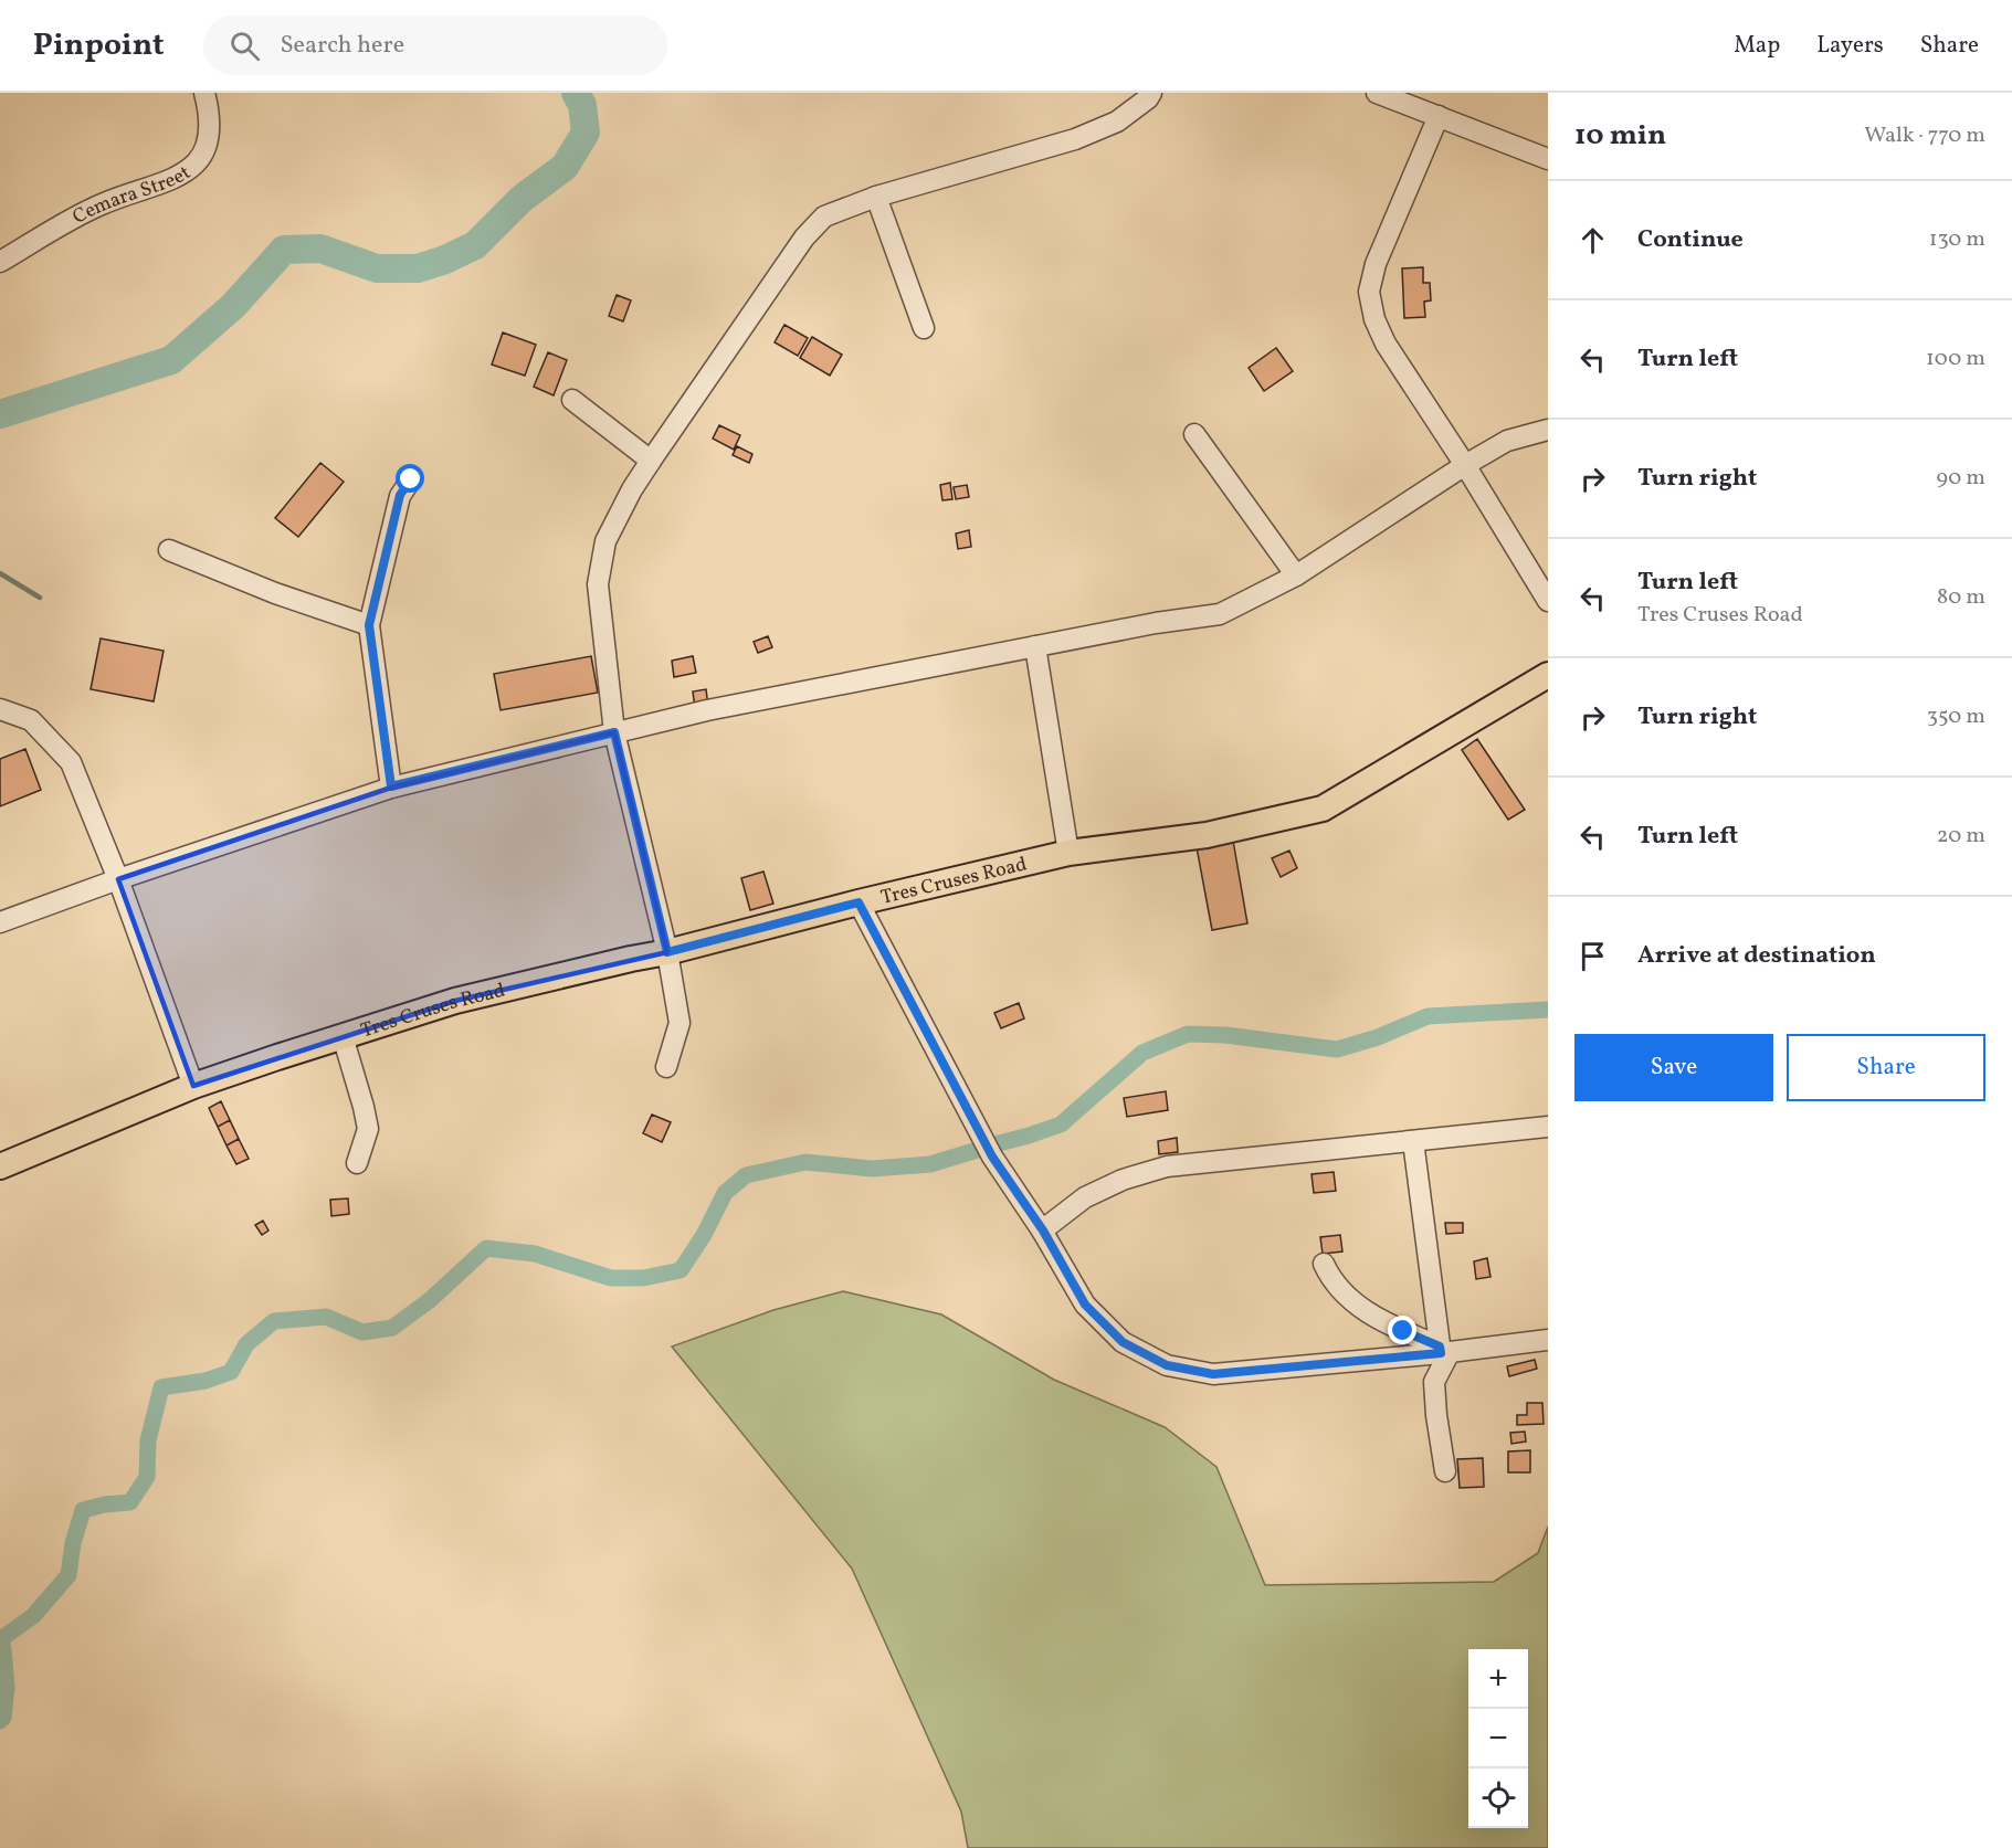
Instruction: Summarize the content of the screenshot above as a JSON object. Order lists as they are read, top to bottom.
{
  "streets": {
    "main road": ["Tres Cruses Road"],
    "street": ["Cemara Street"]
  },
  "page": {
    "header": "Pinpoint",
    "search": "Search here",
    "nav": ["Map", "Layers", "Share"],
    "heading": ["10 min", "Walk · 770 m"],
    "list": [
      ["Continue", "130 m"],
      ["Turn left", "100 m"],
      ["Turn right", "90 m"],
      ["Turn left", "Tres Cruses Road", "80 m"],
      ["Turn right", "350 m"],
      ["Turn left", "20 m"],
      "Arrive at destination"
    ],
    "buttons": ["Save", "Share"],
    "map_buttons": ["+", "−"]
  }
}
